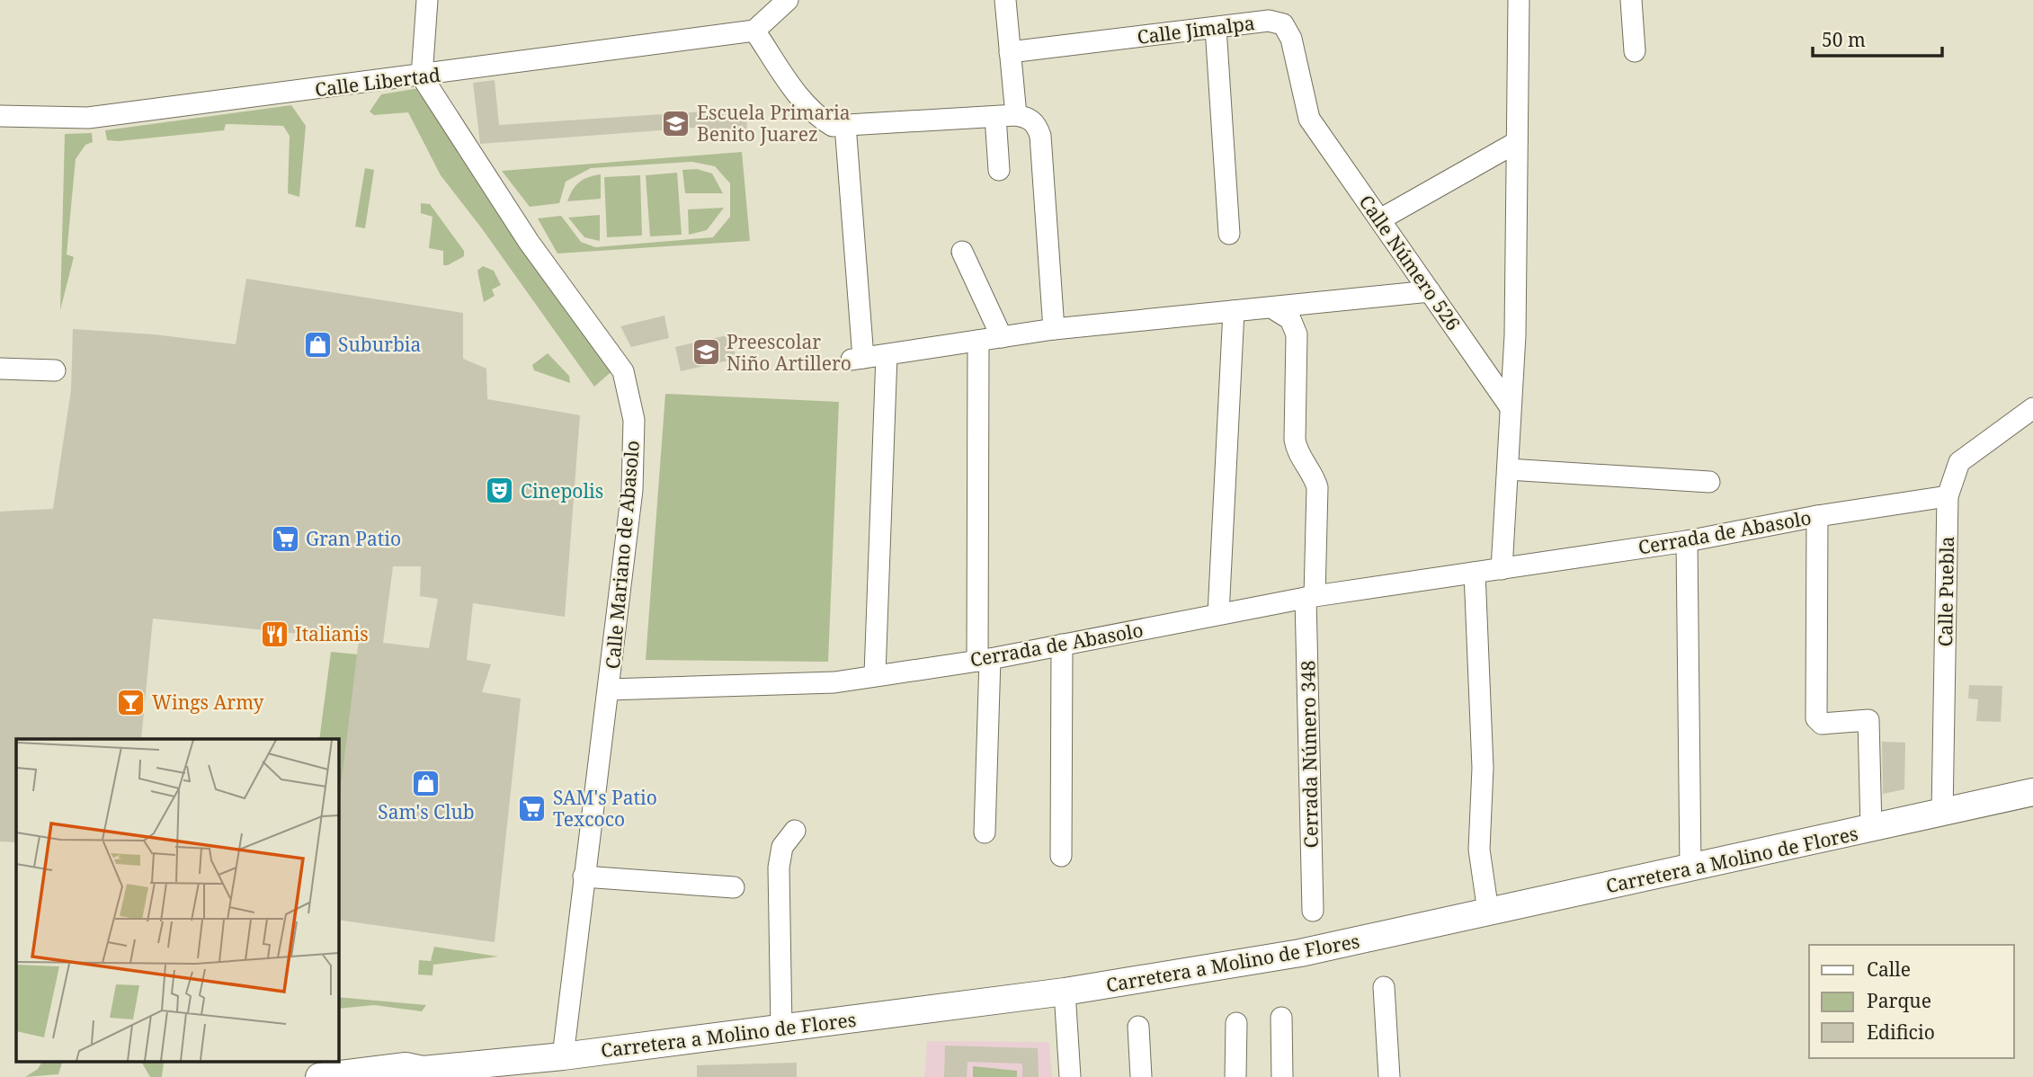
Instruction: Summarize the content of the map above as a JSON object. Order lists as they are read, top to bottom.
{
  "streets": {
    "main road": ["Carretera a Molino de Flores"],
    "street": [
      "Calle Jimalpa",
      "Calle Libertad",
      "Calle Número 526",
      "Cerrada de Abasolo",
      "Calle Mariano de Abasolo",
      "Calle Puebla",
      "Cerrada Número 348"
    ]
  },
  "crossings": [
    ["Calle Jimalpa", "Calle Número 526"],
    ["Calle Libertad", "Calle Mariano de Abasolo"],
    ["Cerrada de Abasolo", "Calle Mariano de Abasolo"],
    ["Cerrada de Abasolo", "Calle Puebla"],
    ["Cerrada de Abasolo", "Cerrada Número 348"],
    ["Calle Mariano de Abasolo", "Carretera a Molino de Flores"],
    ["Calle Puebla", "Carretera a Molino de Flores"]
  ],
  "places": {
    "school or university": ["Escuela Primaria Benito Juarez", "Preescolar Niño Artillero"],
    "shop": ["Suburbia", "Sam's Club"],
    "theatre": ["Cinepolis"],
    "supermarket": ["Gran Patio", "SAM's Patio Texcoco"],
    "restaurant": ["Italianis"],
    "bar": ["Wings Army"]
  },
  "legend": ["Calle", "Parque", "Edificio"],
  "scale_bar": "50 m"
}
